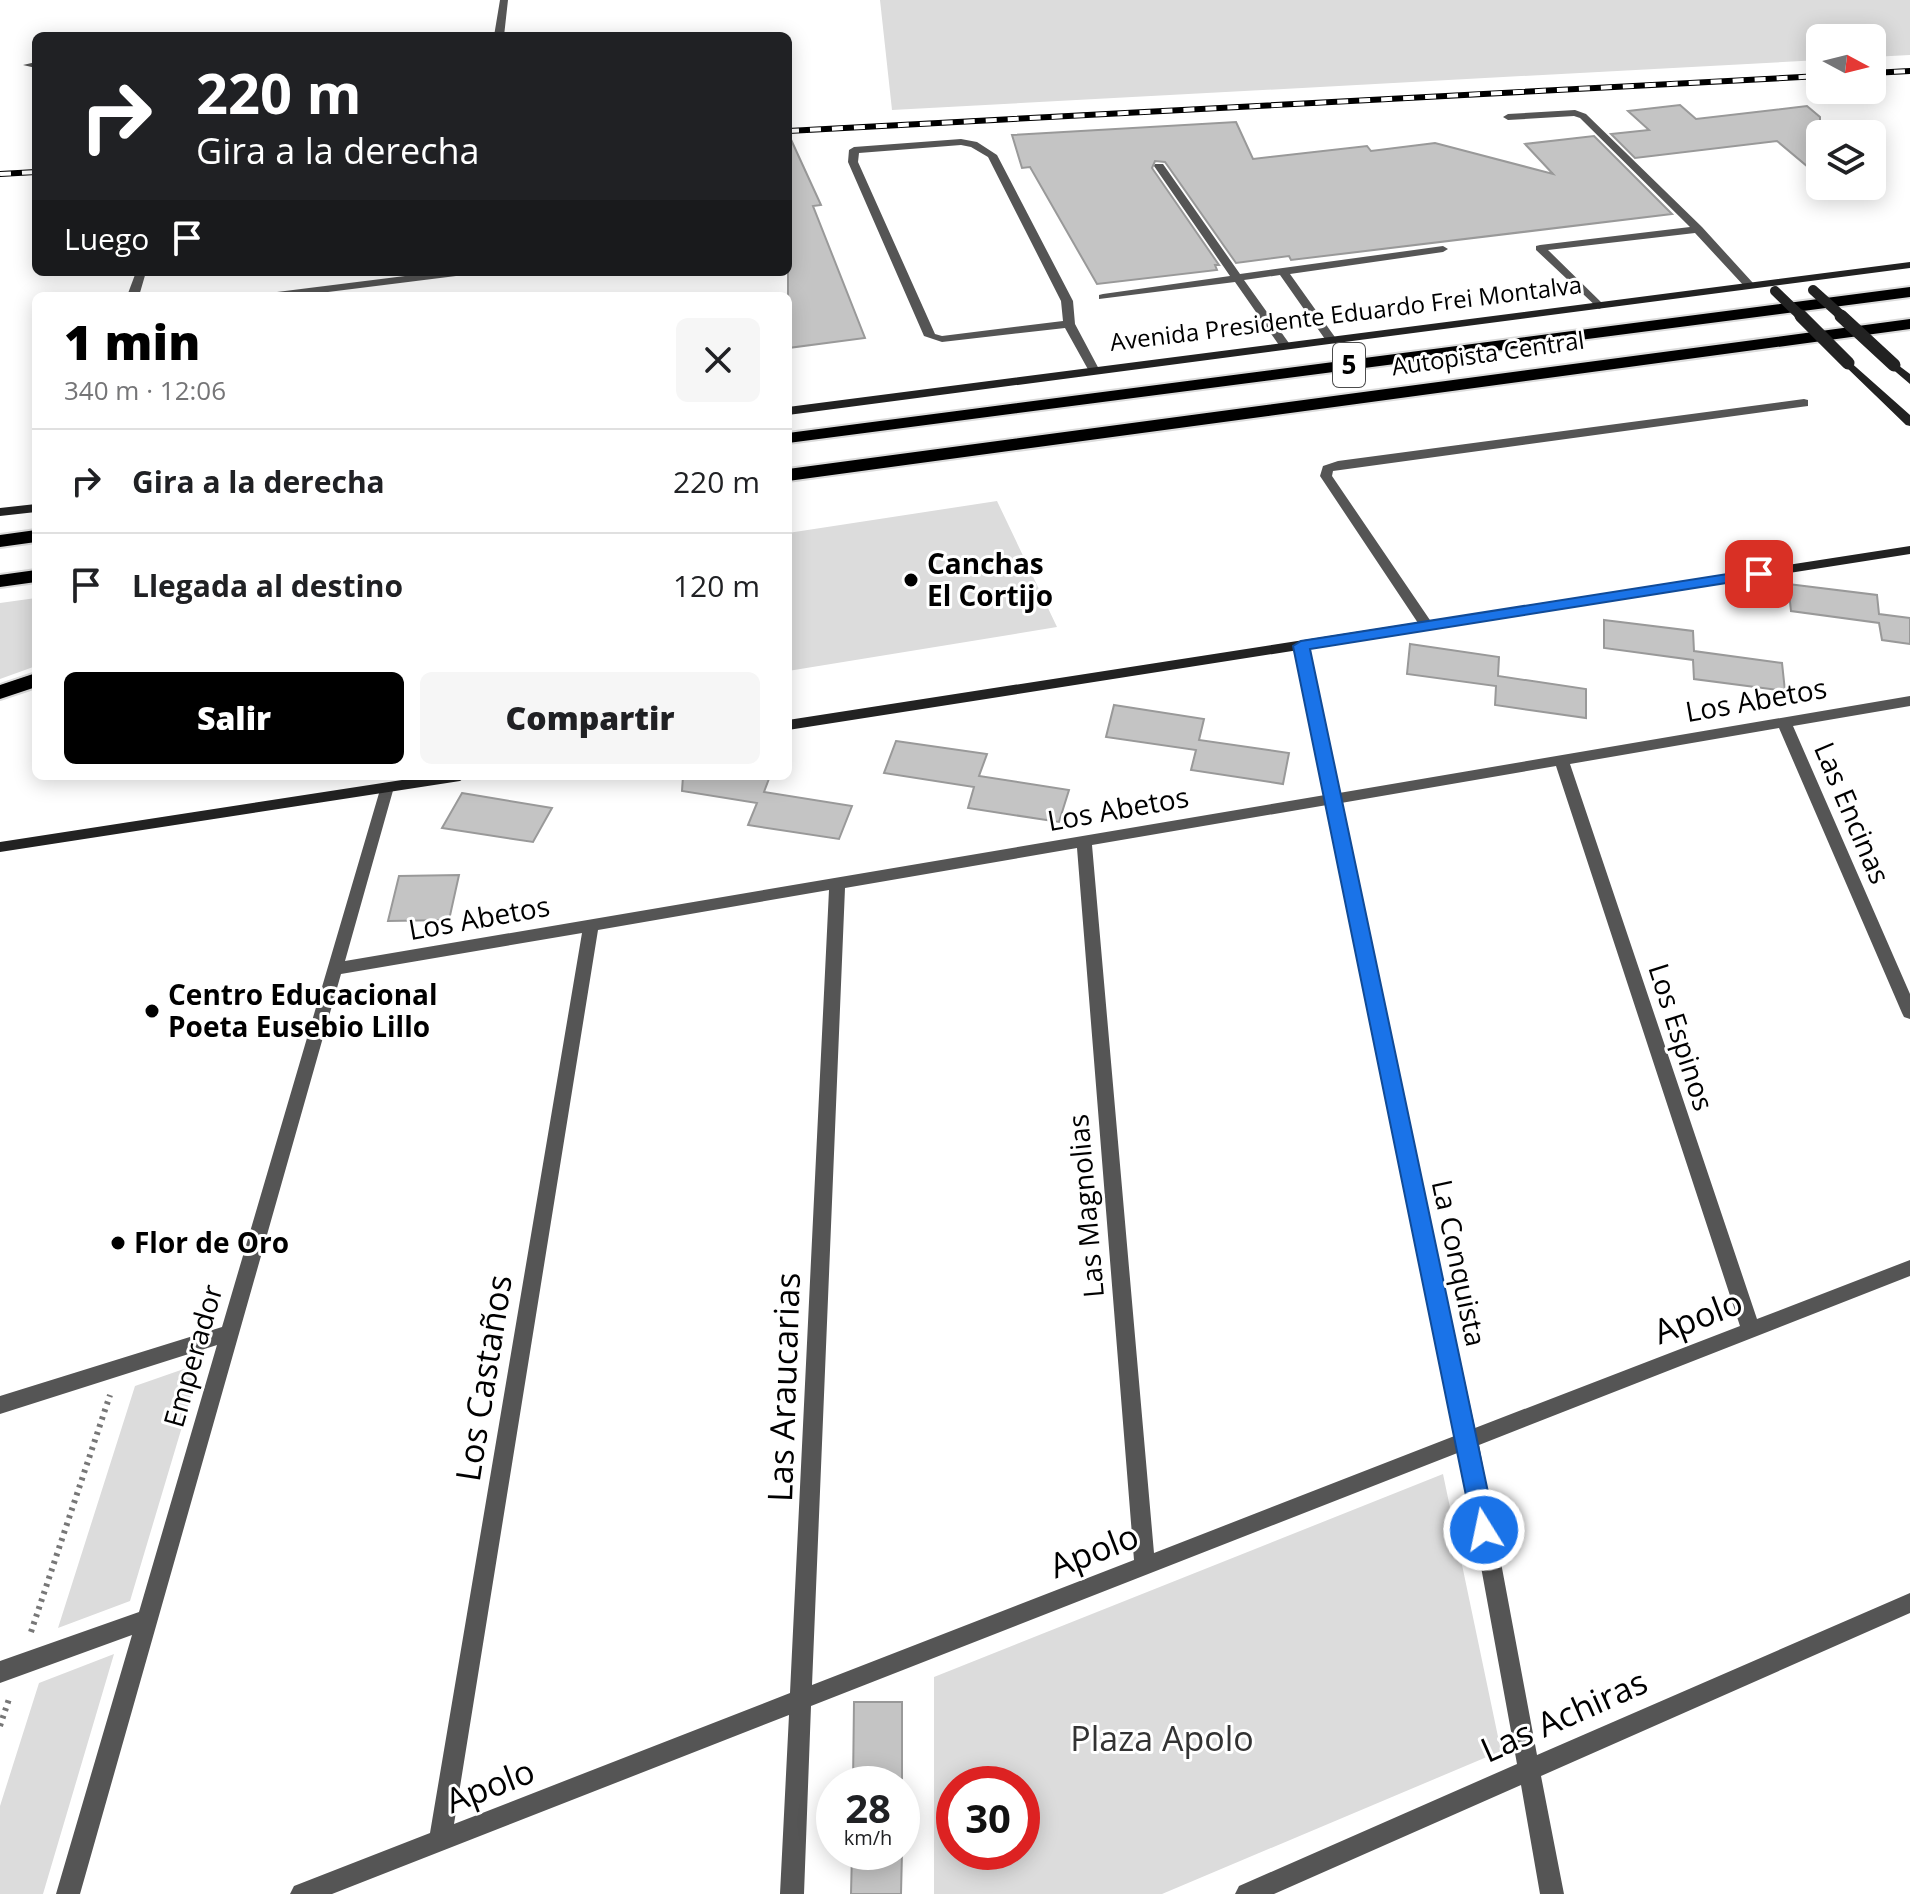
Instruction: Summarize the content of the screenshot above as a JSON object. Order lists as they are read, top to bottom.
{
  "streets": {
    "highway": ["Autopista Central", "5"],
    "main road": ["Avenida Presidente Eduardo Frei Montalva"],
    "street": [
      "Los Abetos",
      "Las Encinas",
      "Los Espinos",
      "Las Magnolias",
      "La Conquista",
      "Apolo",
      "Emperador",
      "Los Castaños",
      "Las Araucarias",
      "Las Achiras"
    ]
  },
  "crossings": [
    ["Los Abetos", "Las Encinas"],
    ["Los Abetos", "Los Espinos"],
    ["Los Abetos", "Las Magnolias"],
    ["Los Abetos", "La Conquista"],
    ["Los Abetos", "Emperador"],
    ["Los Abetos", "Los Castaños"],
    ["Los Abetos", "Las Araucarias"],
    ["Los Espinos", "Apolo"],
    ["Las Magnolias", "Apolo"],
    ["La Conquista", "Apolo"],
    ["La Conquista", "Las Achiras"],
    ["Apolo", "Los Castaños"],
    ["Apolo", "Las Araucarias"]
  ],
  "parks": ["Plaza Apolo"],
  "places": ["Canchas El Cortijo", "Centro Educacional Poeta Eusebio Lillo", "Flor de Oro"],
  "north": "right",
  "page": {
    "turn": ["220 m", "Gira a la derecha"],
    "then": "Luego",
    "heading": ["1 min", "340 m · 12:06"],
    "list": [
      {
        "name": "Gira a la derecha",
        "value": "220 m"
      },
      {
        "name": "Llegada al destino",
        "value": "120 m"
      }
    ],
    "buttons": ["Salir", "Compartir"],
    "speed": "28 km/h",
    "limit": "30"
  }
}
